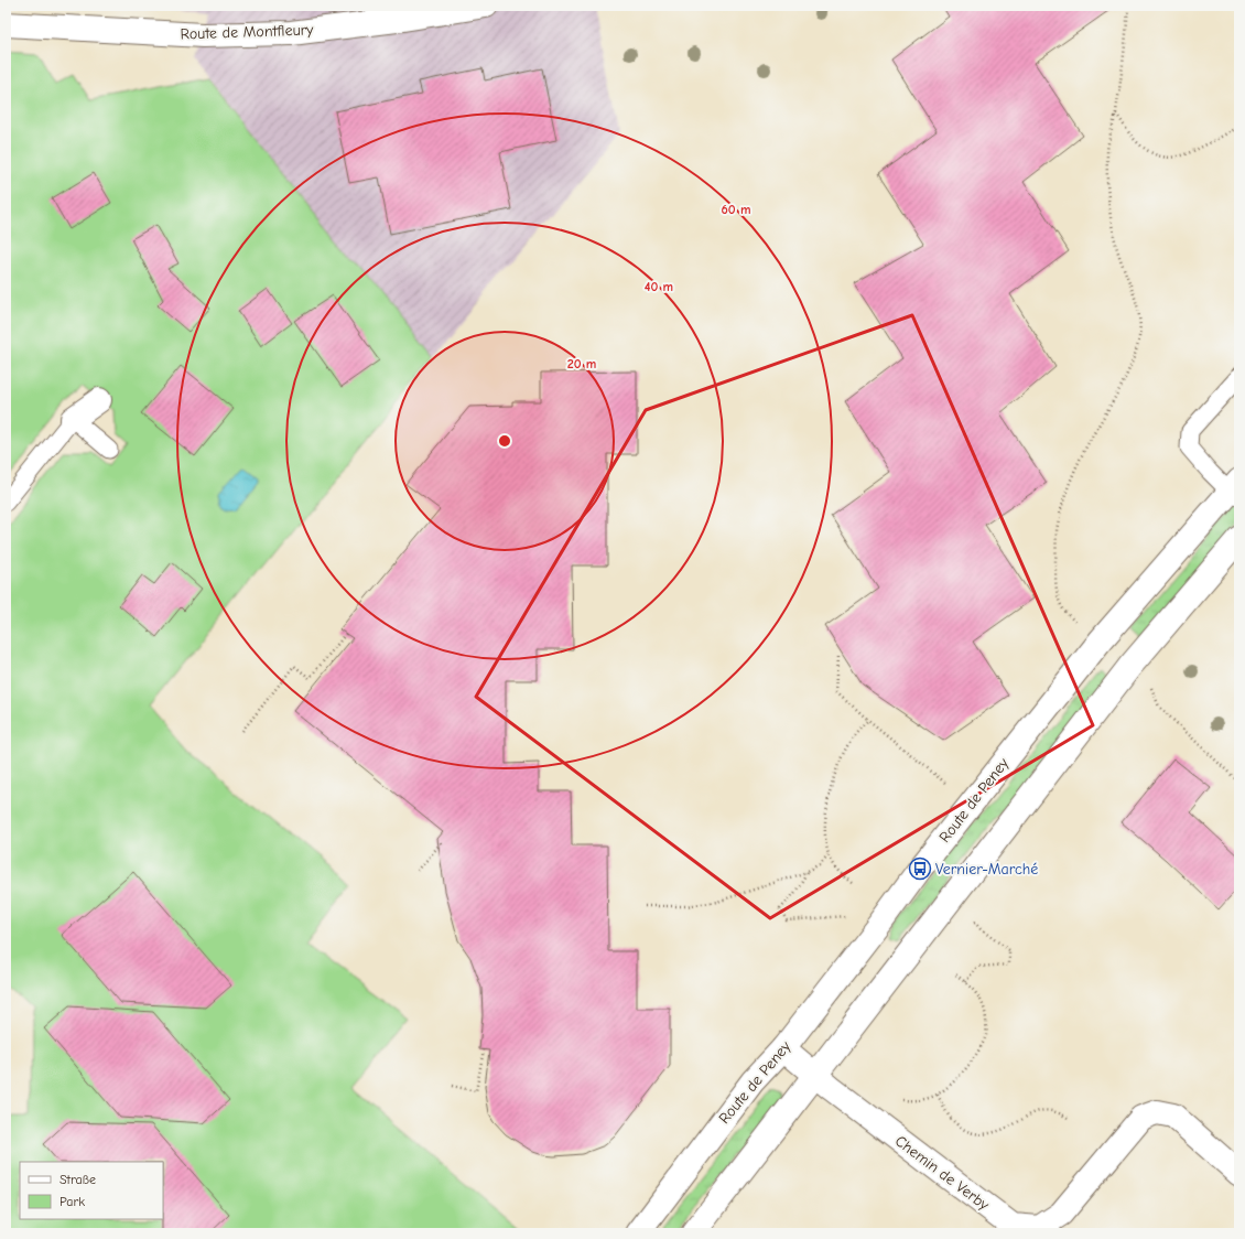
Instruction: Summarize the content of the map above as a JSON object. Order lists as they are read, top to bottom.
{
  "streets": {
    "main road": ["Route de Montfleury", "Route de Peney", "Chemin de Verby"]
  },
  "crossings": [
    ["Route de Peney", "Chemin de Verby"]
  ],
  "places": {
    "bus stop": ["Vernier-Marché"]
  },
  "legend": ["Straße", "Park"],
  "rings": ["60 m", "40 m", "20 m"]
}
